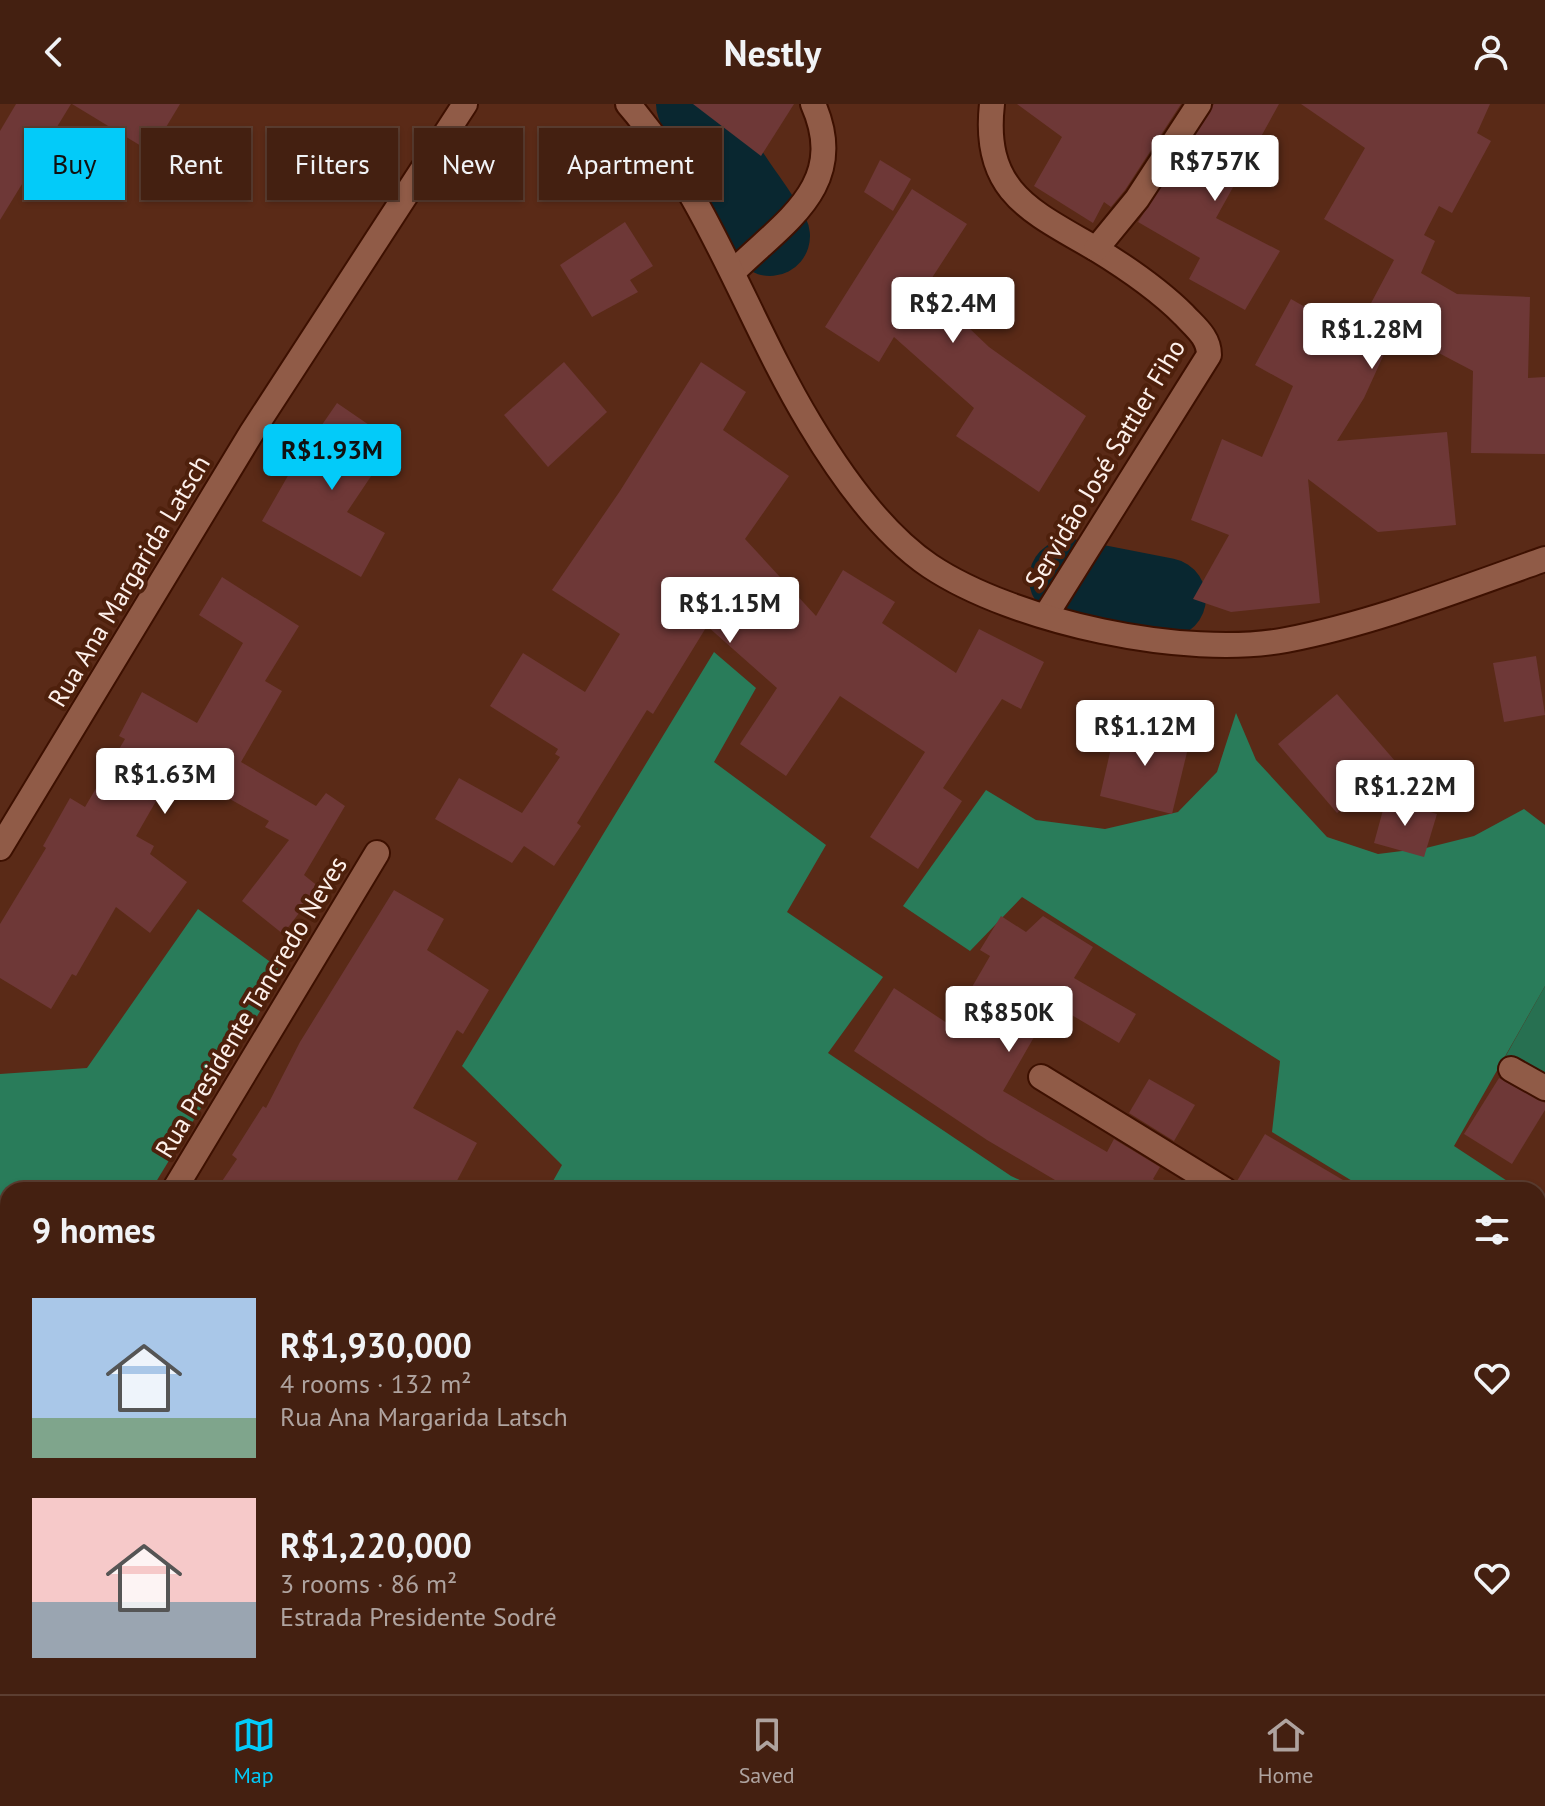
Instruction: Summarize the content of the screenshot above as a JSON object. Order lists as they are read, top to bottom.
{
  "streets": {
    "street": ["Servidão José Sattler Fiho", "Rua Ana Margarida Latsch", "Rua Presidente Tancredo Neves"]
  },
  "page": {
    "header": "Nestly",
    "chip": [
      "Buy",
      "Rent",
      "Filters",
      "New",
      "Apartment"
    ],
    "price": [
      "R$757K",
      "R$2.4M",
      "R$1.28M",
      "R$1.93M",
      "R$1.15M",
      "R$1.12M",
      "R$1.63M",
      "R$1.22M",
      "R$850K"
    ],
    "heading": "9 homes",
    "list": [
      {
        "name": "R$1,930,000",
        "note": "4 rooms · 132 m² · Rua Ana Margarida Latsch"
      },
      {
        "name": "R$1,220,000",
        "note": "3 rooms · 86 m² · Estrada Presidente Sodré"
      }
    ],
    "tabs": ["Map", "Saved", "Home"]
  }
}
